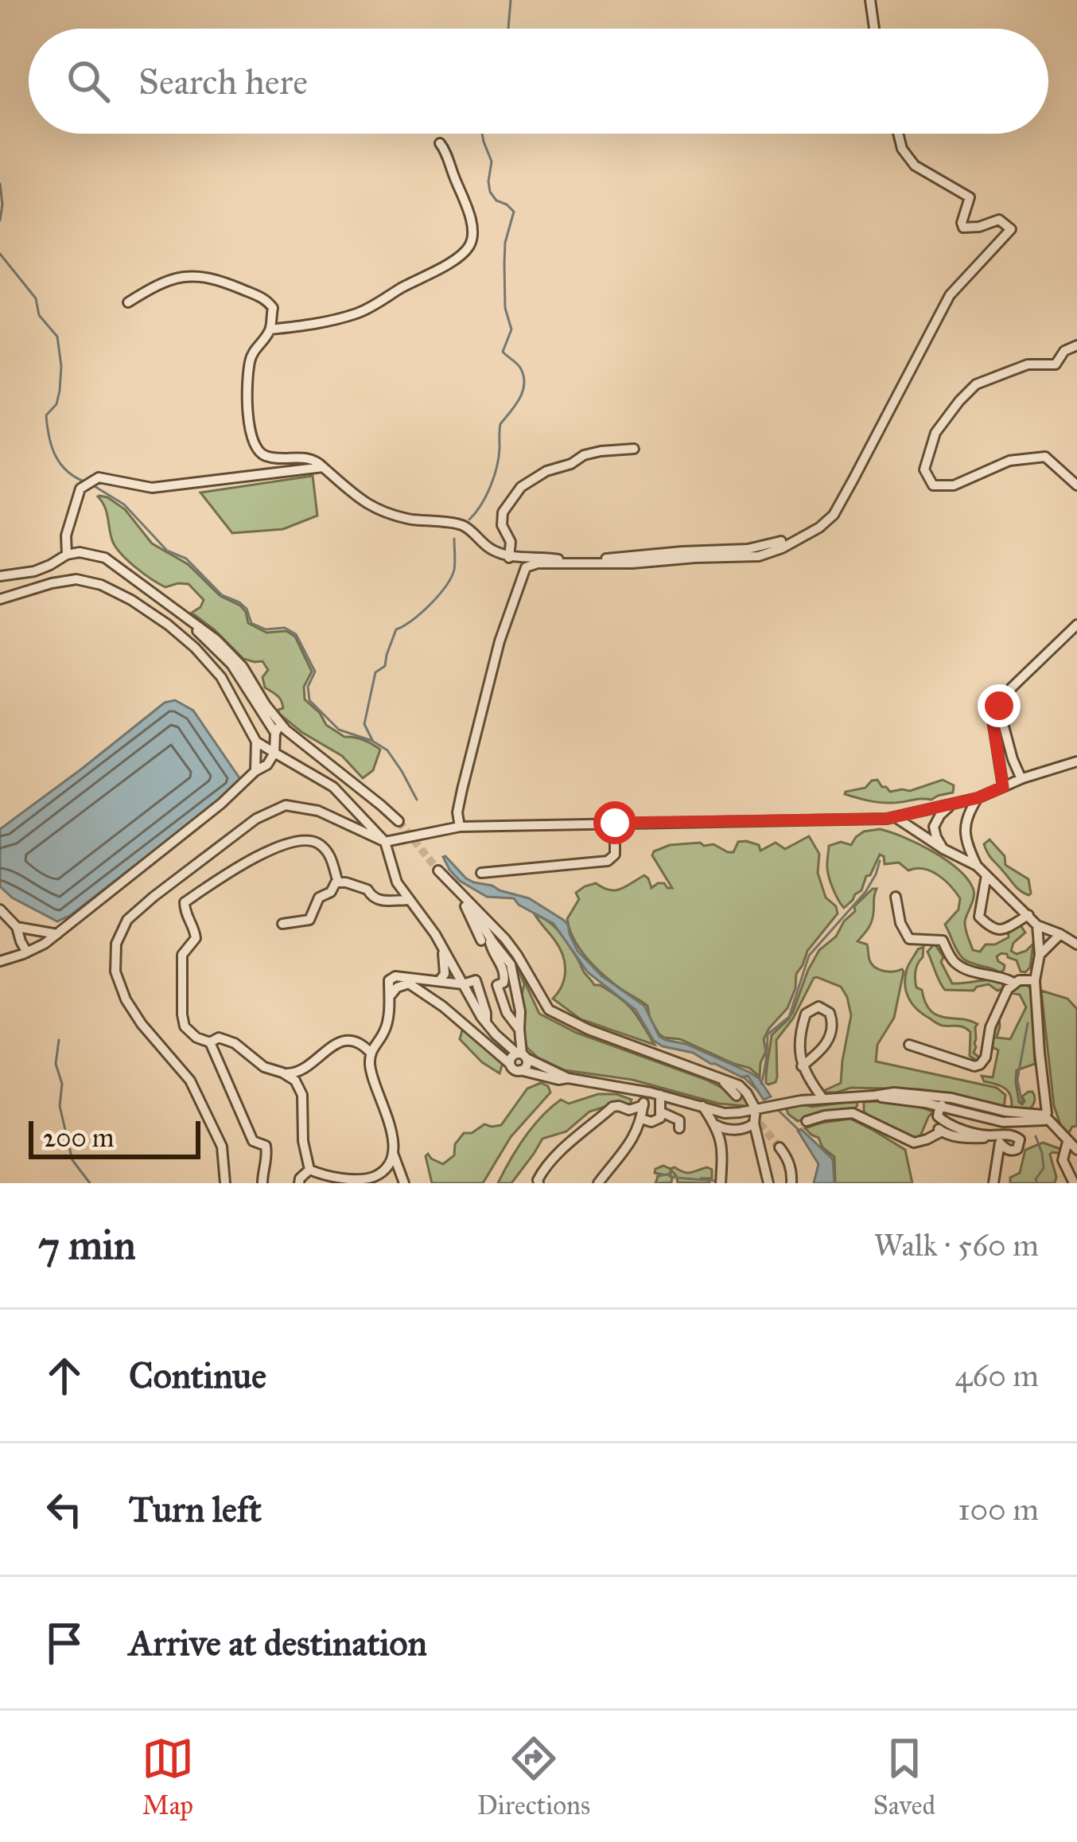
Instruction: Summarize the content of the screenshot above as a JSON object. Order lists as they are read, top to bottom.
{
  "scale_bar": "200 m",
  "page": {
    "search": "Search here",
    "scale": "200 m",
    "heading": ["7 min", "Walk · 560 m"],
    "list": [
      ["Continue", "460 m"],
      ["Turn left", "100 m"],
      "Arrive at destination"
    ],
    "nav": ["Map", "Directions", "Saved"]
  }
}
